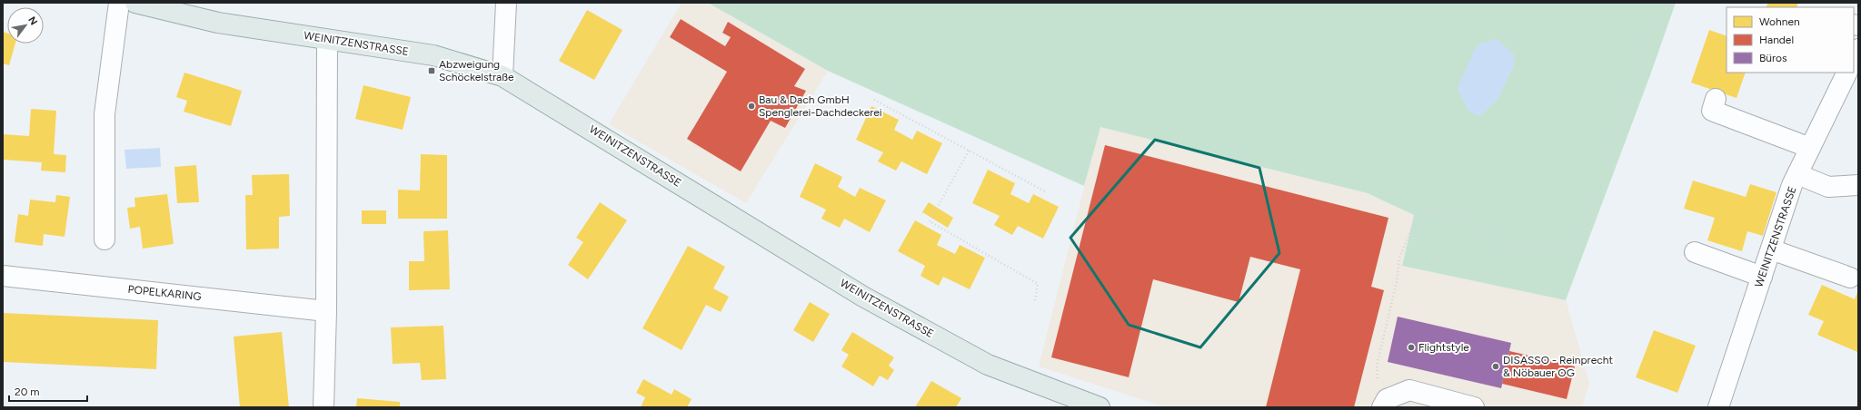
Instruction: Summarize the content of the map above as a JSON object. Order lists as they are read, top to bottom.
{
  "streets": {
    "main road": ["WEINITZENSTRASSE"],
    "street": ["POPELKARING"]
  },
  "places": {
    "transit": ["Abzweigung Schöckelstraße"],
    "other": ["Bau & Dach GmbH Spenglerei-Dachdeckerei", "Flightstyle", "DISASSO - Reinprecht & Nöbauer OG"]
  },
  "legend": ["Wohnen", "Handel", "Büros"],
  "scale_bar": "20 m",
  "north": "top right"
}
